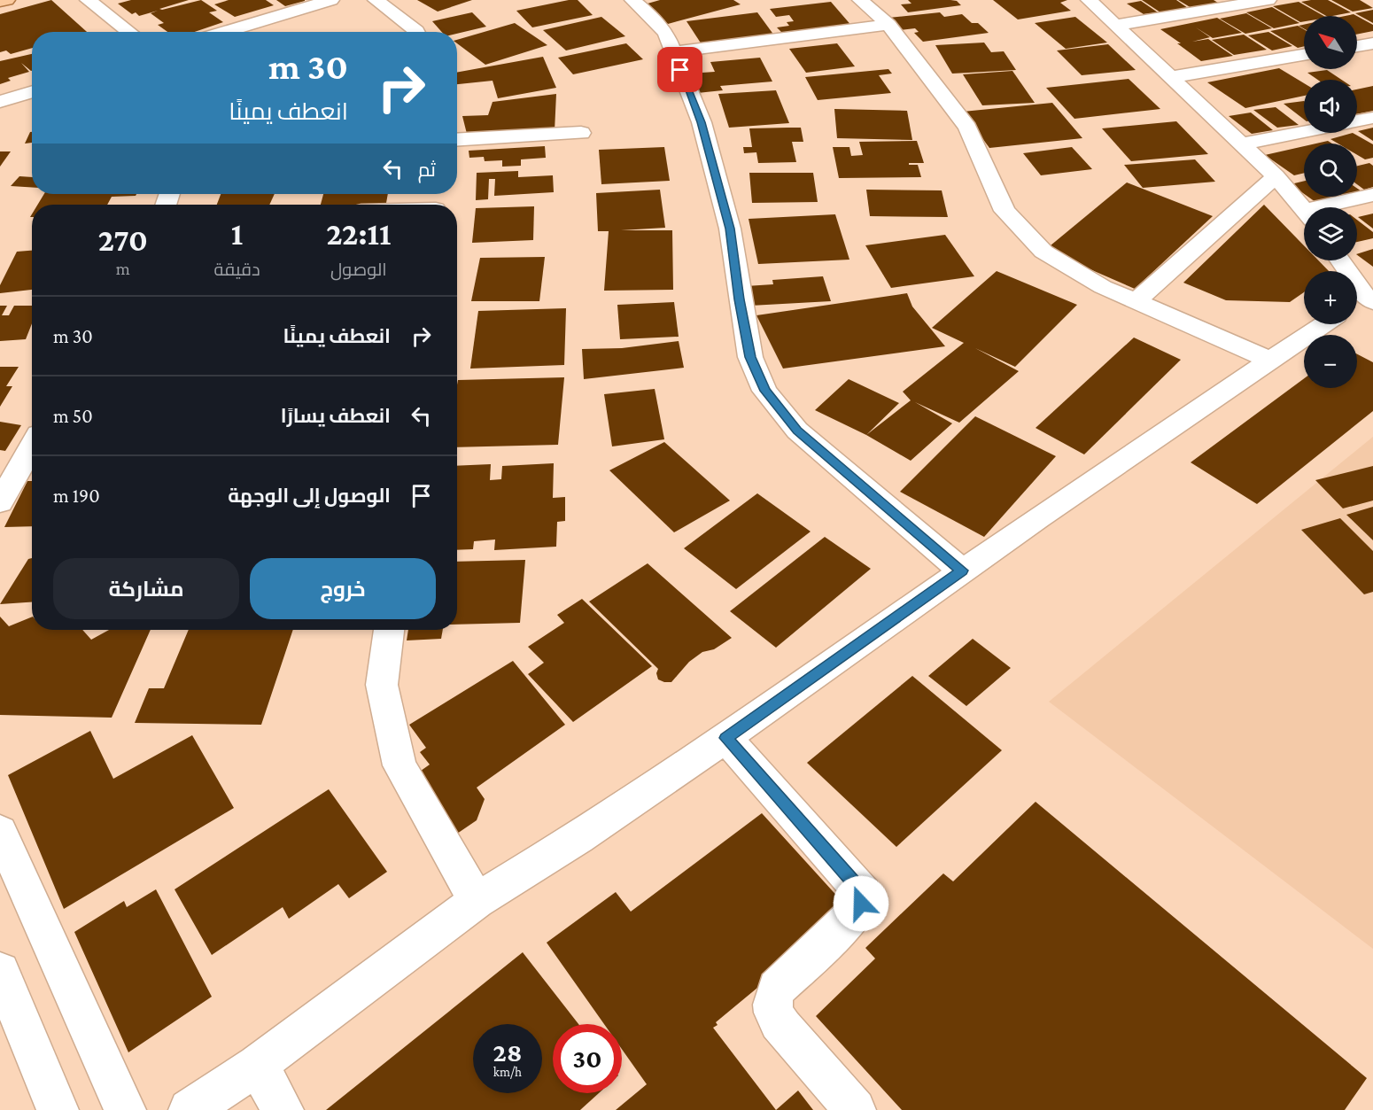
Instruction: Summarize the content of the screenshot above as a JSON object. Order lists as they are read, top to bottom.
{
  "north": "top left",
  "page": {
    "map_buttons": ["+", "−"],
    "turn": ["30 m", "انعطف يمينًا"],
    "then": "ثم",
    "eta": [
      "22:11",
      "الوصول",
      "1",
      "دقيقة",
      "270",
      "m"
    ],
    "list": [
      {
        "name": "انعطف يمينًا",
        "value": "30 m"
      },
      {
        "name": "انعطف يسارًا",
        "value": "50 m"
      },
      {
        "name": "الوصول إلى الوجهة",
        "value": "190 m"
      }
    ],
    "buttons": ["خروج", "مشاركة"],
    "speed": "28 km/h",
    "limit": "30"
  }
}
